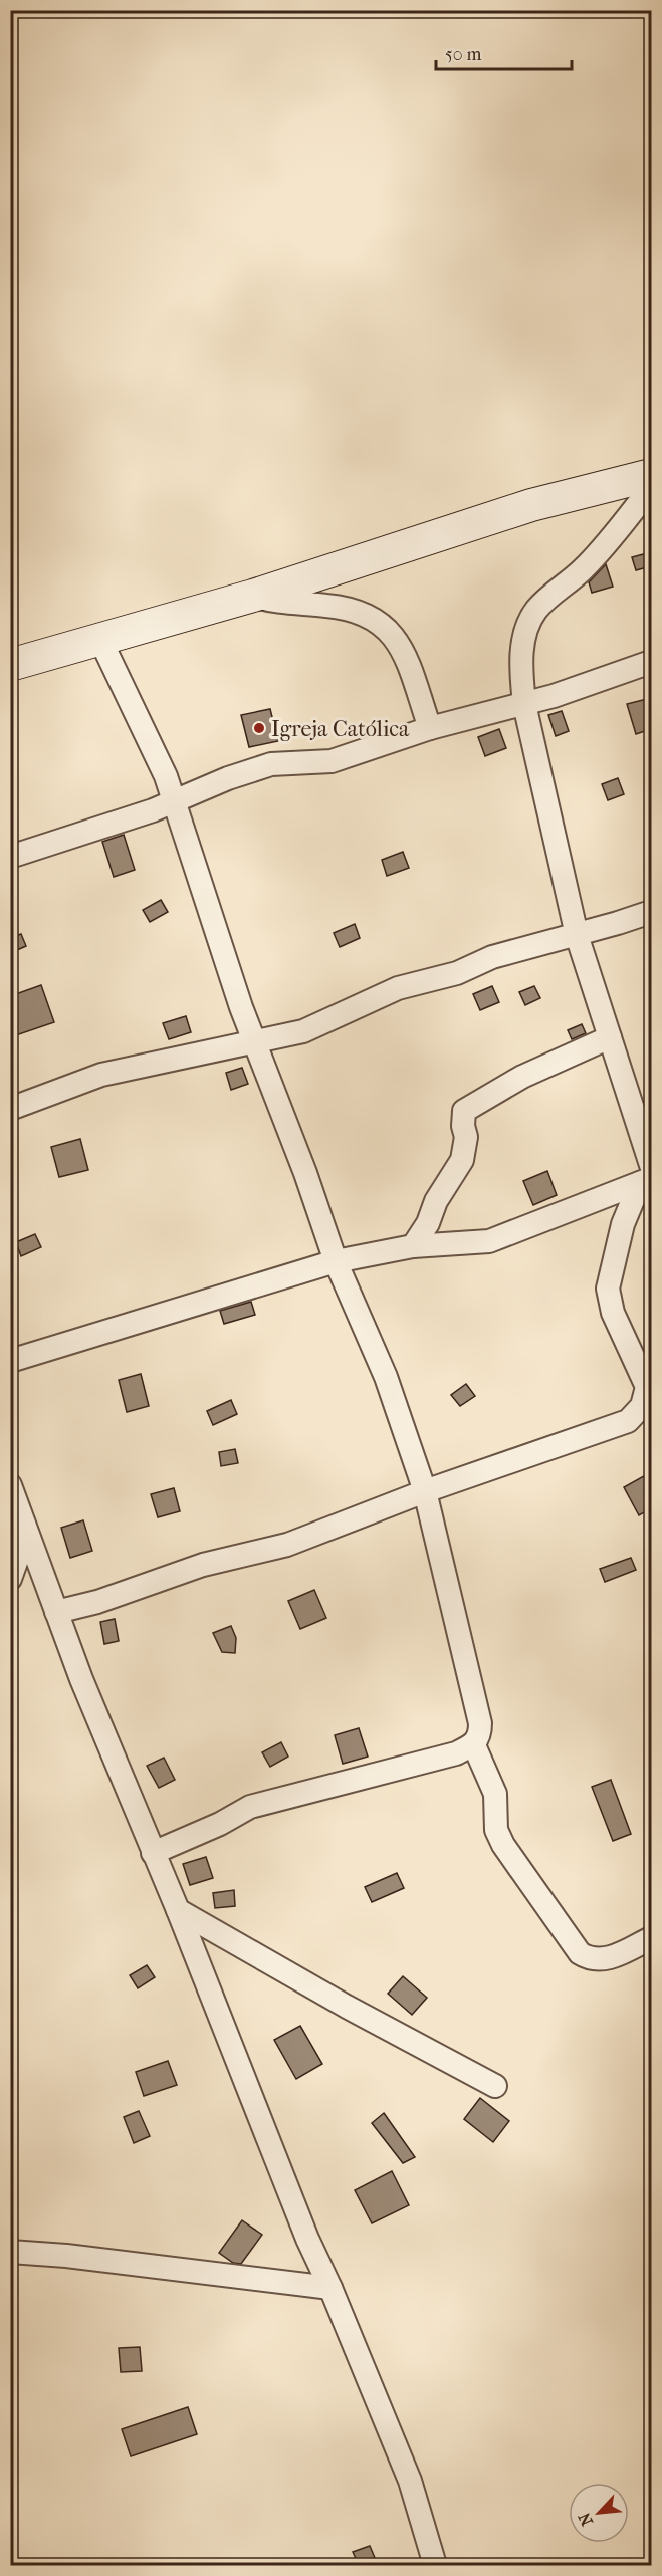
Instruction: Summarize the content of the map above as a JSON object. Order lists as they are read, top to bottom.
{
  "places": ["Igreja Católica"],
  "scale_bar": "50 m",
  "north": "bottom left"
}
